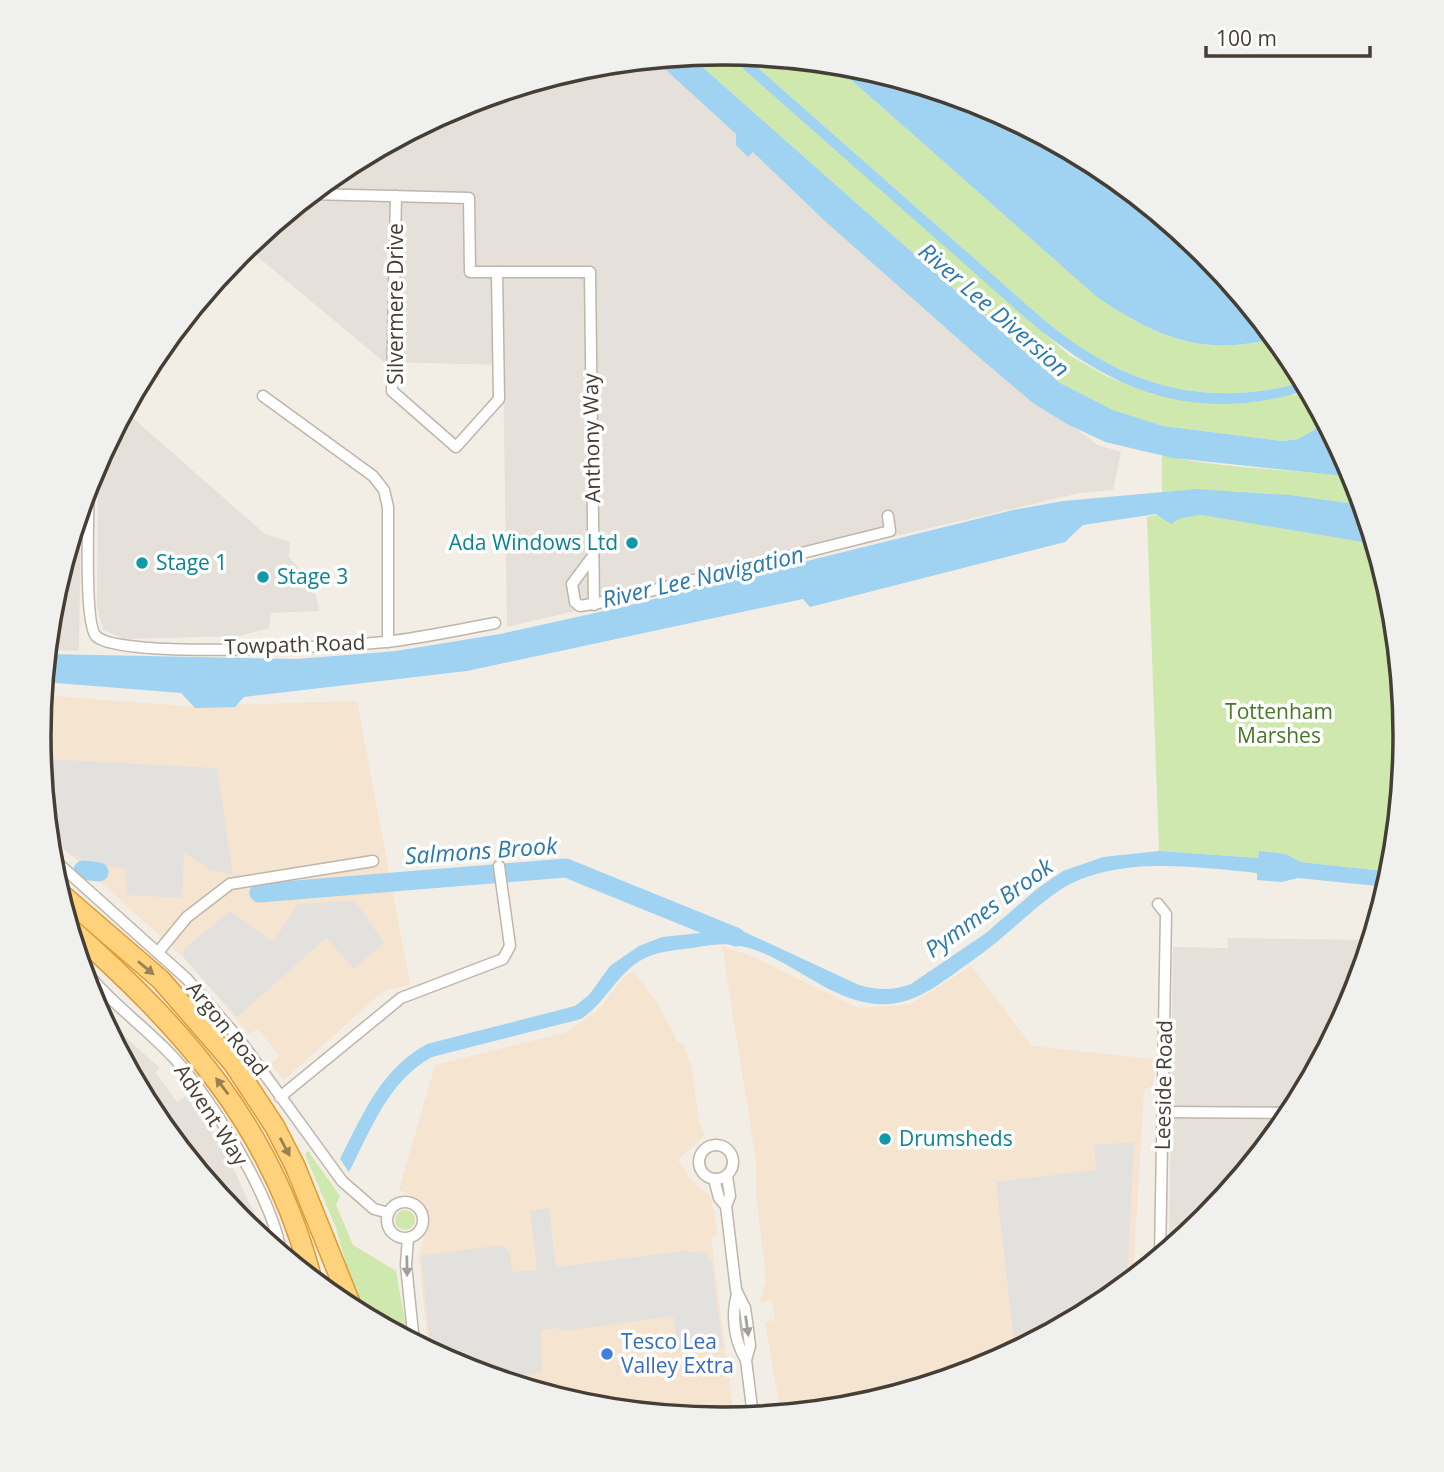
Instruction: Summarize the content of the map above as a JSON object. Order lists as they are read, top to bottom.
{
  "streets": {
    "street": [
      "Silvermere Drive",
      "Anthony Way",
      "Towpath Road",
      "Argon Road",
      "Leeside Road",
      "Advent Way"
    ]
  },
  "crossings": [
    ["Silvermere Drive", "Anthony Way"]
  ],
  "water": [
    "River Lee Diversion",
    "River Lee Navigation",
    "Salmons Brook",
    "Pymmes Brook"
  ],
  "parks": ["Tottenham Marshes"],
  "places": [
    "Ada Windows Ltd",
    "Stage 1",
    "Stage 3",
    "Drumsheds",
    "Tesco Lea Valley Extra"
  ],
  "scale_bar": "100 m"
}
